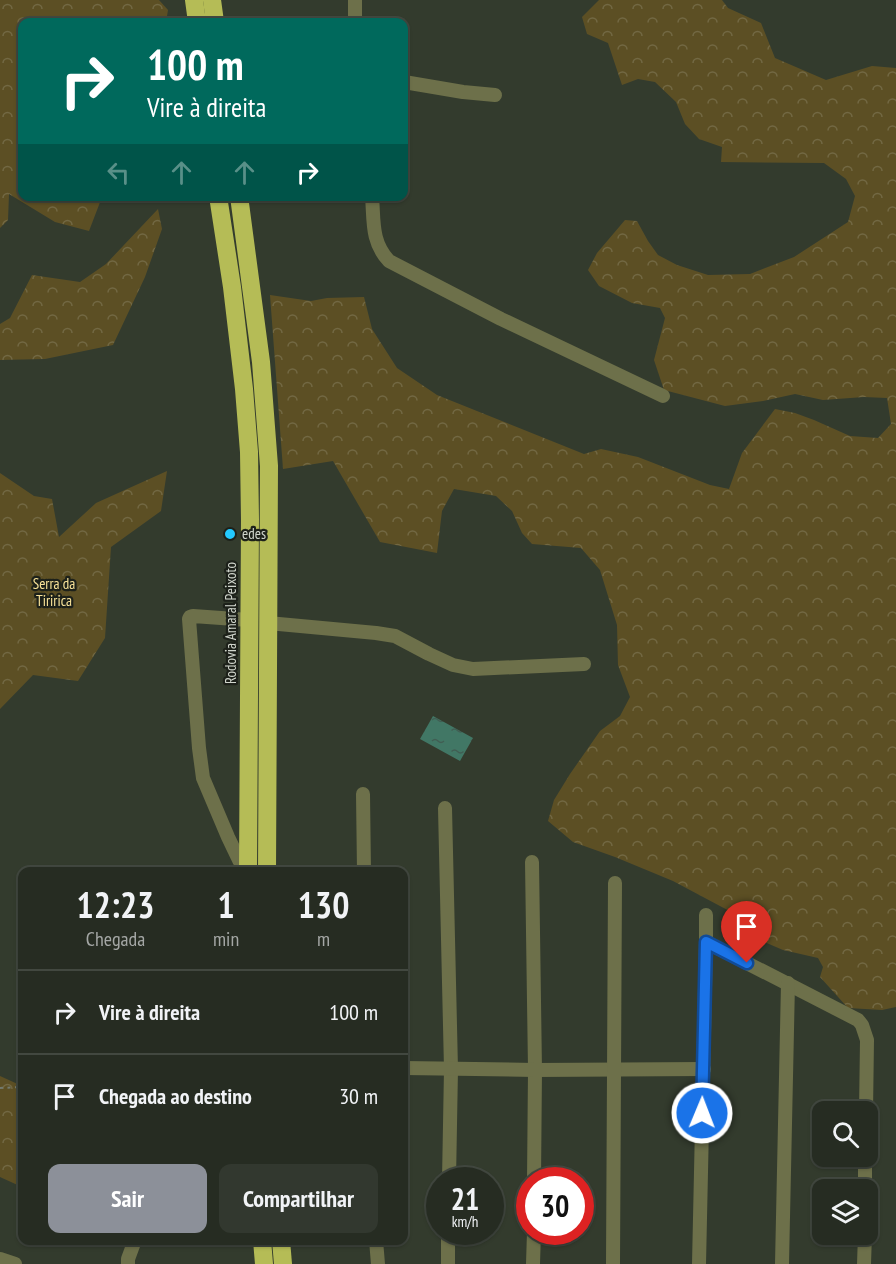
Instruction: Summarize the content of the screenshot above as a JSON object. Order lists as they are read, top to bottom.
{
  "streets": {
    "highway": ["Rodovia Amaral Peixoto"]
  },
  "parks": ["Serra da Tiririca"],
  "places": ["edes"],
  "page": {
    "turn": ["100 m", "Vire à direita"],
    "eta": [
      "12:23",
      "Chegada",
      "1",
      "min",
      "130",
      "m"
    ],
    "list": [
      {
        "name": "Vire à direita",
        "value": "100 m"
      },
      {
        "name": "Chegada ao destino",
        "value": "30 m"
      }
    ],
    "buttons": ["Sair", "Compartilhar"],
    "speed": "21 km/h",
    "limit": "30"
  }
}
